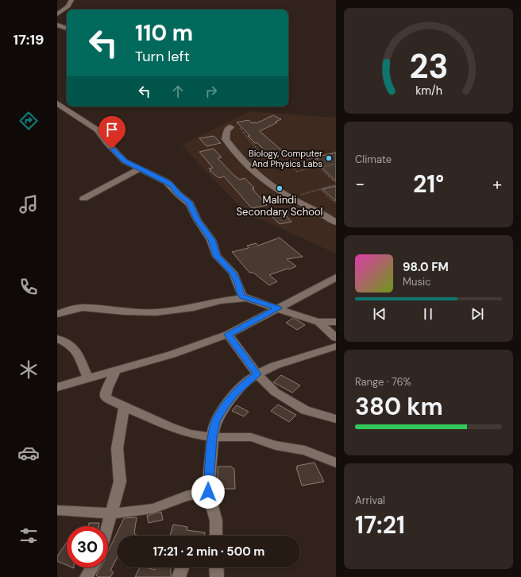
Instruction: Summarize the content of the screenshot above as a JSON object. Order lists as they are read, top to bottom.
{
  "places": ["Biology, Computer And Physics Labs", "Malindi Secondary School"],
  "page": {
    "tabs": "17:19",
    "turn": ["110 m", "Turn left"],
    "tile": [
      "Climate",
      ["Range · 76%", "380 km"],
      ["Arrival", "17:21"]
    ],
    "heat": ["−", "21°", "+"],
    "song": ["98.0 FM", "Music"],
    "limit": "30",
    "trip": "17:21 · 2 min · 500 m",
    "gauge": ["23", "km/h"]
  }
}
